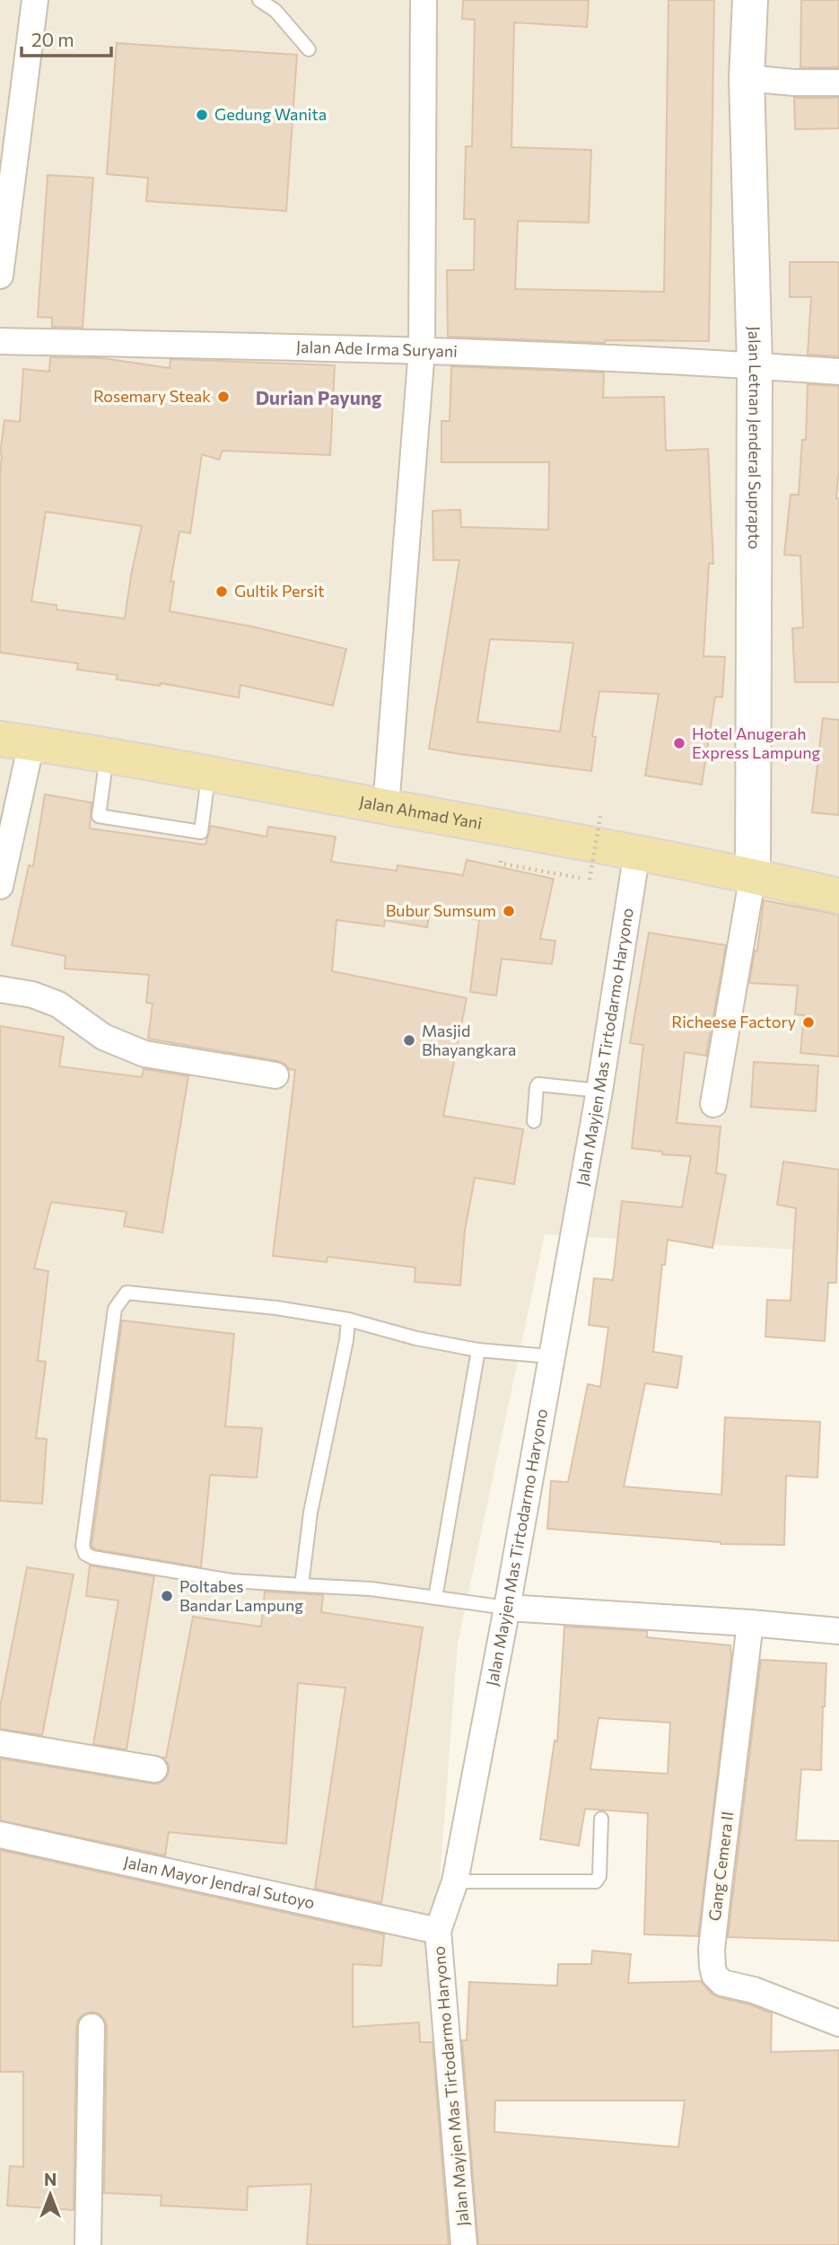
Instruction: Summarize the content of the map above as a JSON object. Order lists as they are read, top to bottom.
{
  "streets": {
    "main road": ["Jalan Ahmad Yani"],
    "street": [
      "Jalan Ade Irma Suryani",
      "Jalan Letnan Jenderal Suprapto",
      "Jalan Mayjen Mas Tirtodarmo Haryono",
      "Gang Cemera II",
      "Jalan Mayor Jendral Sutoyo"
    ]
  },
  "crossings": [
    ["Jalan Ade Irma Suryani", "Jalan Letnan Jenderal Suprapto"],
    ["Jalan Letnan Jenderal Suprapto", "Jalan Ahmad Yani"],
    ["Jalan Ahmad Yani", "Jalan Mayjen Mas Tirtodarmo Haryono"],
    ["Jalan Mayjen Mas Tirtodarmo Haryono", "Jalan Mayor Jendral Sutoyo"]
  ],
  "districts": ["Durian Payung"],
  "places": [
    "Gedung Wanita",
    "Rosemary Steak",
    "Gultik Persit",
    "Hotel Anugerah Express Lampung",
    "Bubur Sumsum",
    "Richeese Factory",
    "Masjid Bhayangkara",
    "Poltabes Bandar Lampung"
  ],
  "scale_bar": "20 m",
  "north": "top"
}
